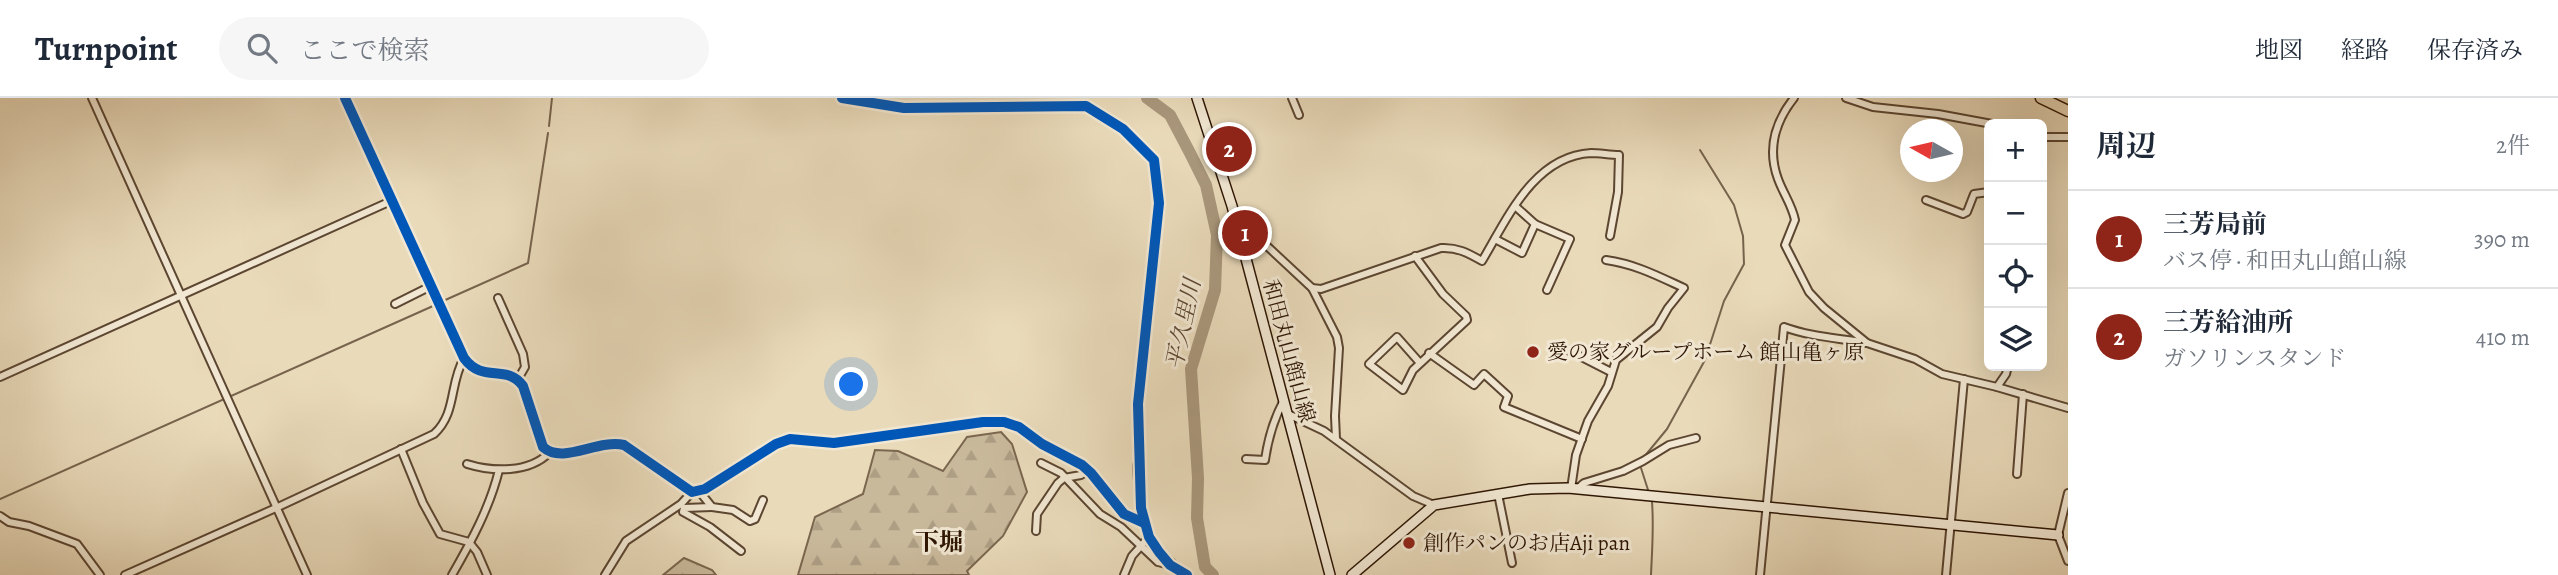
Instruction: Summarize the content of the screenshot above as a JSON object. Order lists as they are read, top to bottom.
{
  "streets": {
    "street": ["和田丸山館山線"]
  },
  "districts": ["下堀"],
  "water": ["平久里川"],
  "places": ["愛の家グループホーム 館山亀ヶ原", "創作パンのお店Aji pan"],
  "north": "left",
  "page": {
    "header": "Turnpoint",
    "search": "ここで検索",
    "nav": ["地図", "経路", "保存済み"],
    "heading": ["周辺", "2件"],
    "map_buttons": ["+", "−"],
    "pins": ["2", "1"],
    "list": [
      {
        "mark": "1",
        "name": "三芳局前",
        "note": "バス停 · 和田丸山館山線",
        "value": "390 m"
      },
      {
        "mark": "2",
        "name": "三芳給油所",
        "note": "ガソリンスタンド",
        "value": "410 m"
      }
    ]
  }
}
